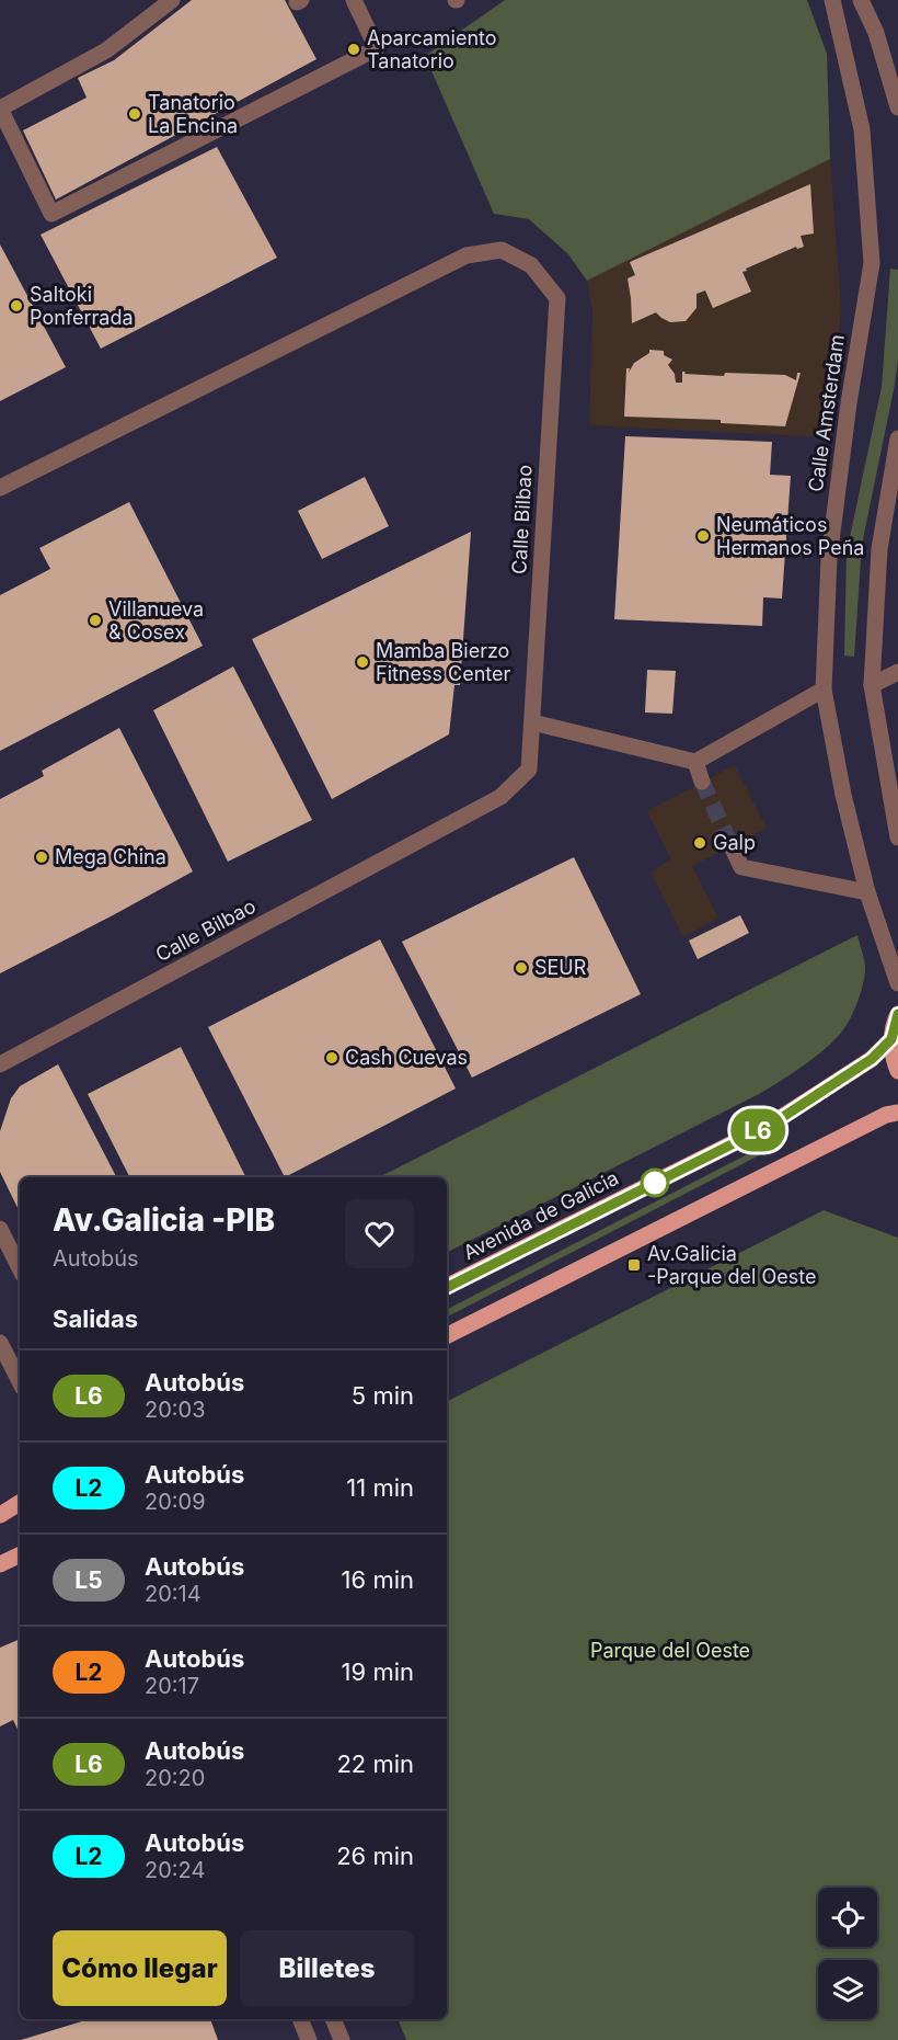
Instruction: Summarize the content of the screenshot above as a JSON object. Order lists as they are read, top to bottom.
{
  "streets": {
    "main road": ["Avenida de Galicia"],
    "street": ["Calle Amsterdam", "Calle Bilbao"]
  },
  "parks": ["Parque del Oeste"],
  "places": {
    "other": [
      "Aparcamiento Tanatorio",
      "Tanatorio La Encina",
      "Saltoki Ponferrada",
      "Neumáticos Hermanos Peña",
      "Villanueva & Cosex",
      "Mamba Bierzo Fitness Center",
      "Galp",
      "Mega China",
      "SEUR",
      "Cash Cuevas"
    ],
    "transit": ["Av.Galicia -Parque del Oeste"]
  },
  "lines": ["bus line L6"],
  "page": {
    "on_map": "L6",
    "heading": [
      ["Av.Galicia -PIB", "Autobús"],
      "Salidas"
    ],
    "list": [
      {
        "mark": "L6",
        "name": "Autobús",
        "note": "20:03",
        "value": "5 min"
      },
      {
        "mark": "L2",
        "name": "Autobús",
        "note": "20:09",
        "value": "11 min"
      },
      {
        "mark": "L5",
        "name": "Autobús",
        "note": "20:14",
        "value": "16 min"
      },
      {
        "mark": "L2",
        "name": "Autobús",
        "note": "20:17",
        "value": "19 min"
      },
      {
        "mark": "L6",
        "name": "Autobús",
        "note": "20:20",
        "value": "22 min"
      },
      {
        "mark": "L2",
        "name": "Autobús",
        "note": "20:24",
        "value": "26 min"
      }
    ],
    "buttons": ["Cómo llegar", "Billetes"]
  }
}
